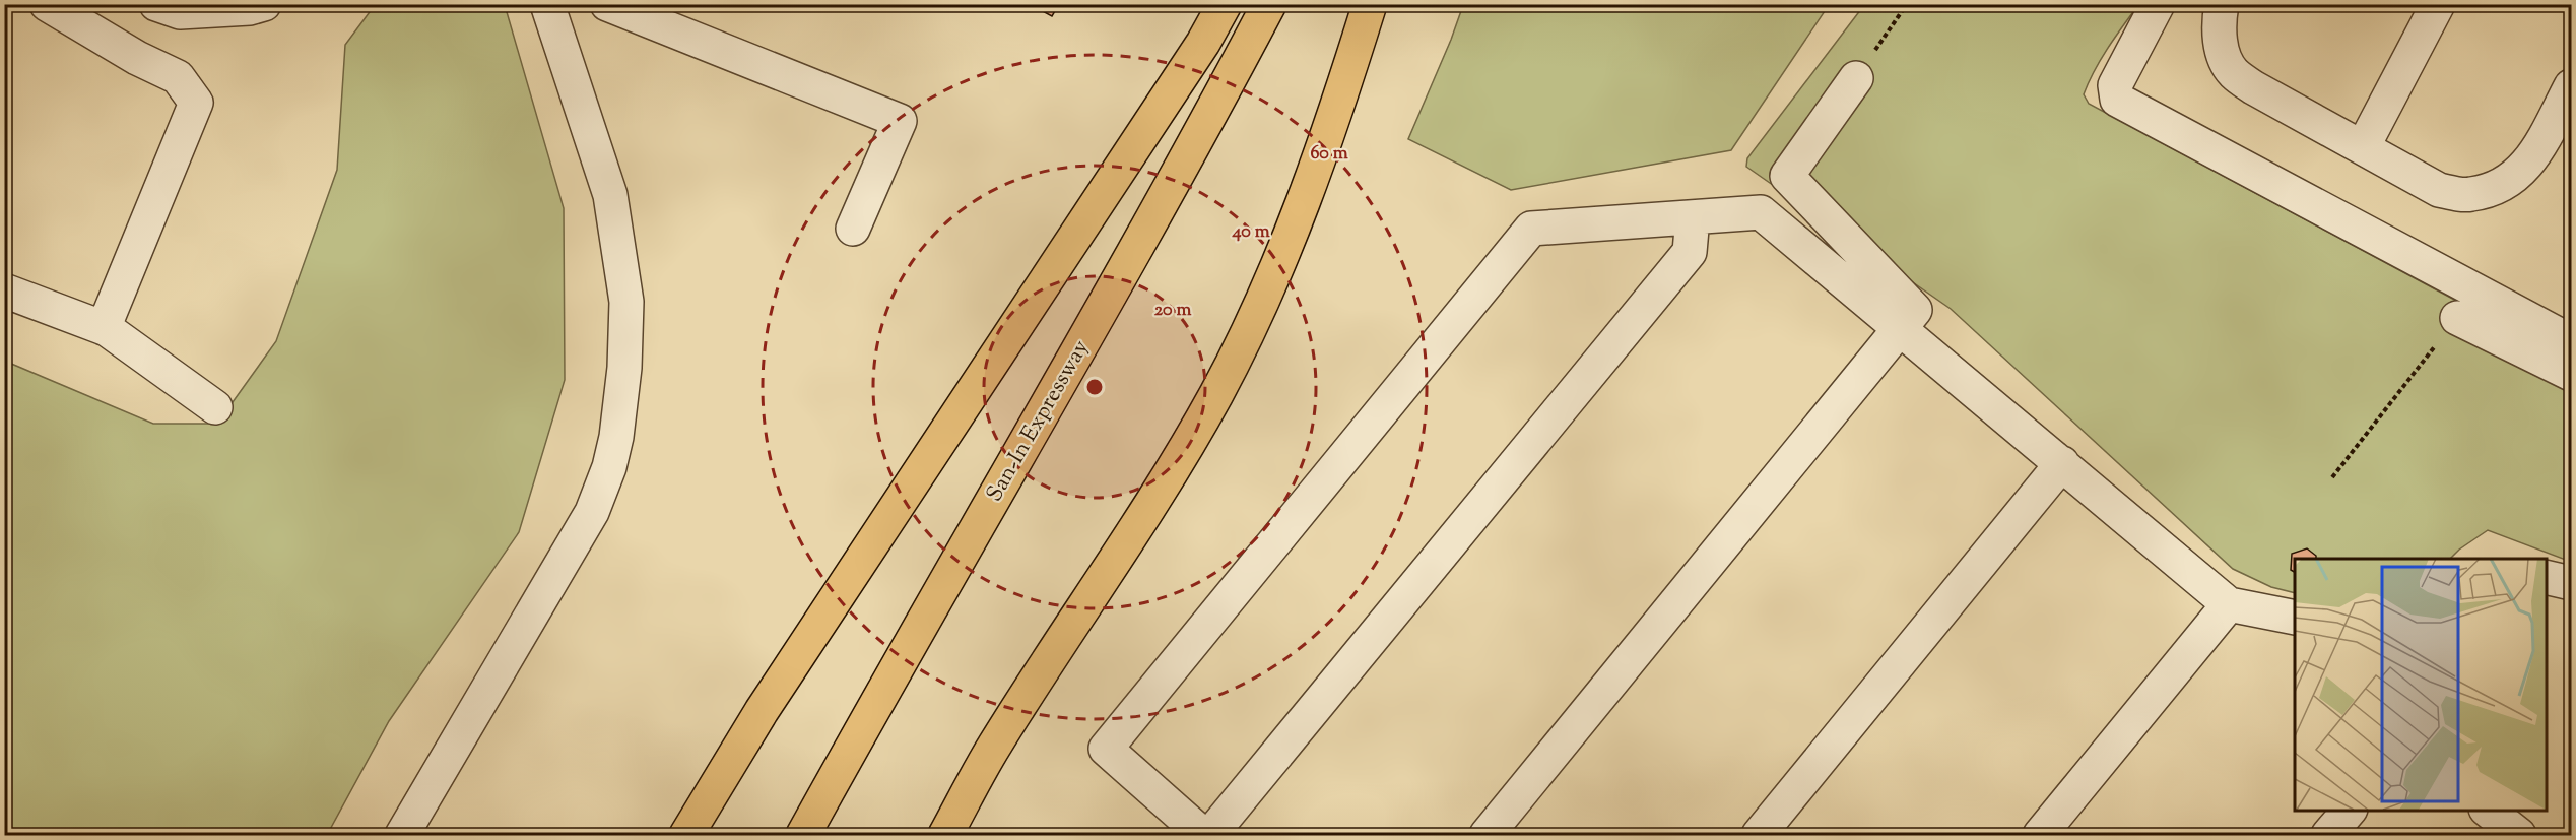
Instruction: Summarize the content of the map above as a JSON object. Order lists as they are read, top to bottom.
{
  "streets": {
    "highway": ["San-In Expressway"]
  },
  "rings": ["60 m", "40 m", "20 m"]
}
